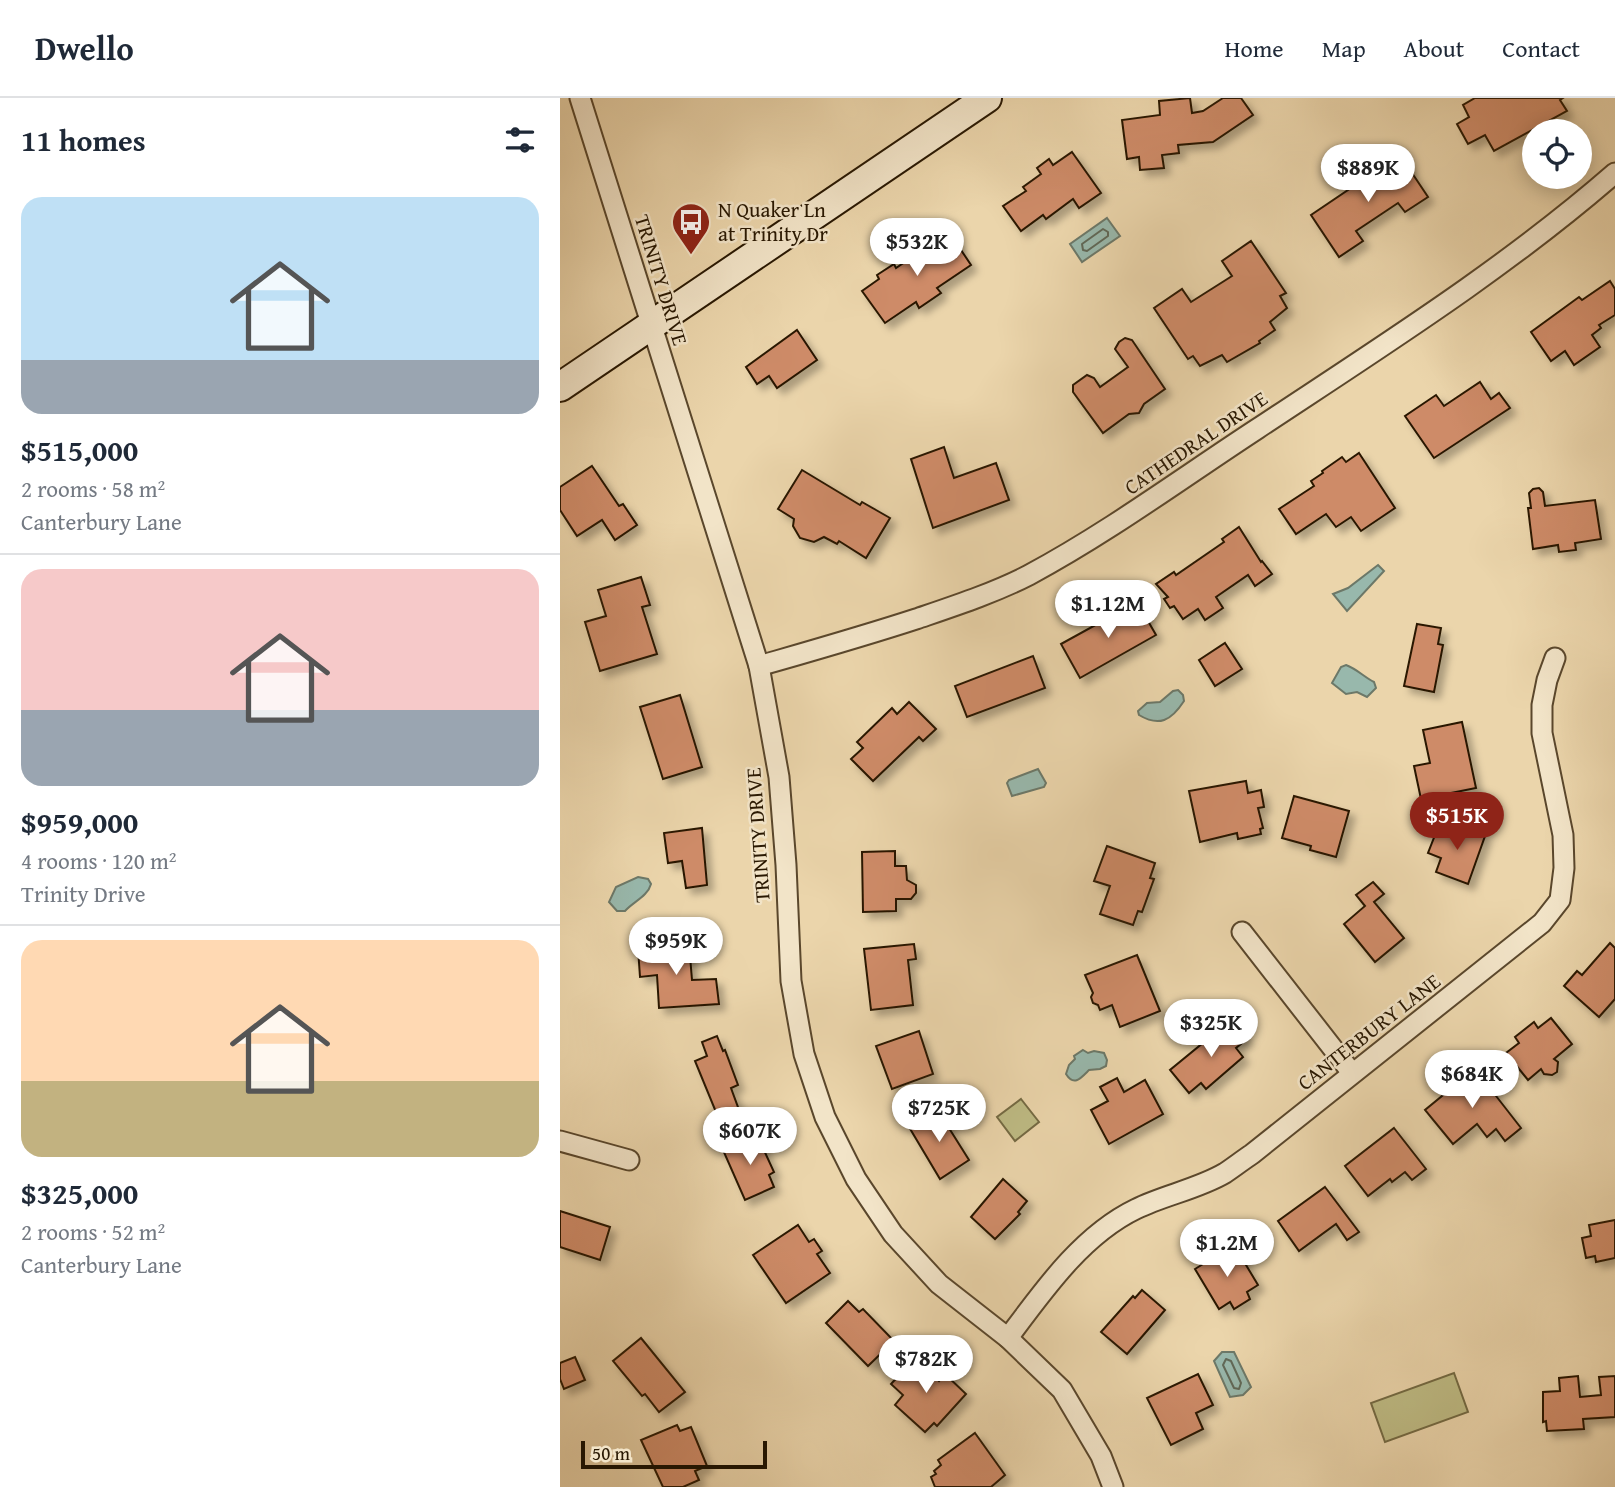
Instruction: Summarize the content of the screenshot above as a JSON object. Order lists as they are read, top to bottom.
{
  "streets": {
    "street": ["TRINITY DRIVE", "CATHEDRAL DRIVE", "CANTERBURY LANE"]
  },
  "crossings": [
    ["TRINITY DRIVE", "CATHEDRAL DRIVE"],
    ["TRINITY DRIVE", "CANTERBURY LANE"]
  ],
  "places": {
    "bus stop": ["N Quaker Ln at Trinity Dr"]
  },
  "scale_bar": "50 m",
  "page": {
    "header": "Dwello",
    "nav": [
      "Home",
      "Map",
      "About",
      "Contact"
    ],
    "heading": "11 homes",
    "price": [
      "$889K",
      "$532K",
      "$1.12M",
      "$515K",
      "$959K",
      "$325K",
      "$684K",
      "$725K",
      "$607K",
      "$1.2M",
      "$782K"
    ],
    "list": [
      {
        "name": "$515,000",
        "note": "2 rooms · 58 m² · Canterbury Lane"
      },
      {
        "name": "$959,000",
        "note": "4 rooms · 120 m² · Trinity Drive"
      },
      {
        "name": "$325,000",
        "note": "2 rooms · 52 m² · Canterbury Lane"
      }
    ],
    "scale": "50 m"
  }
}
